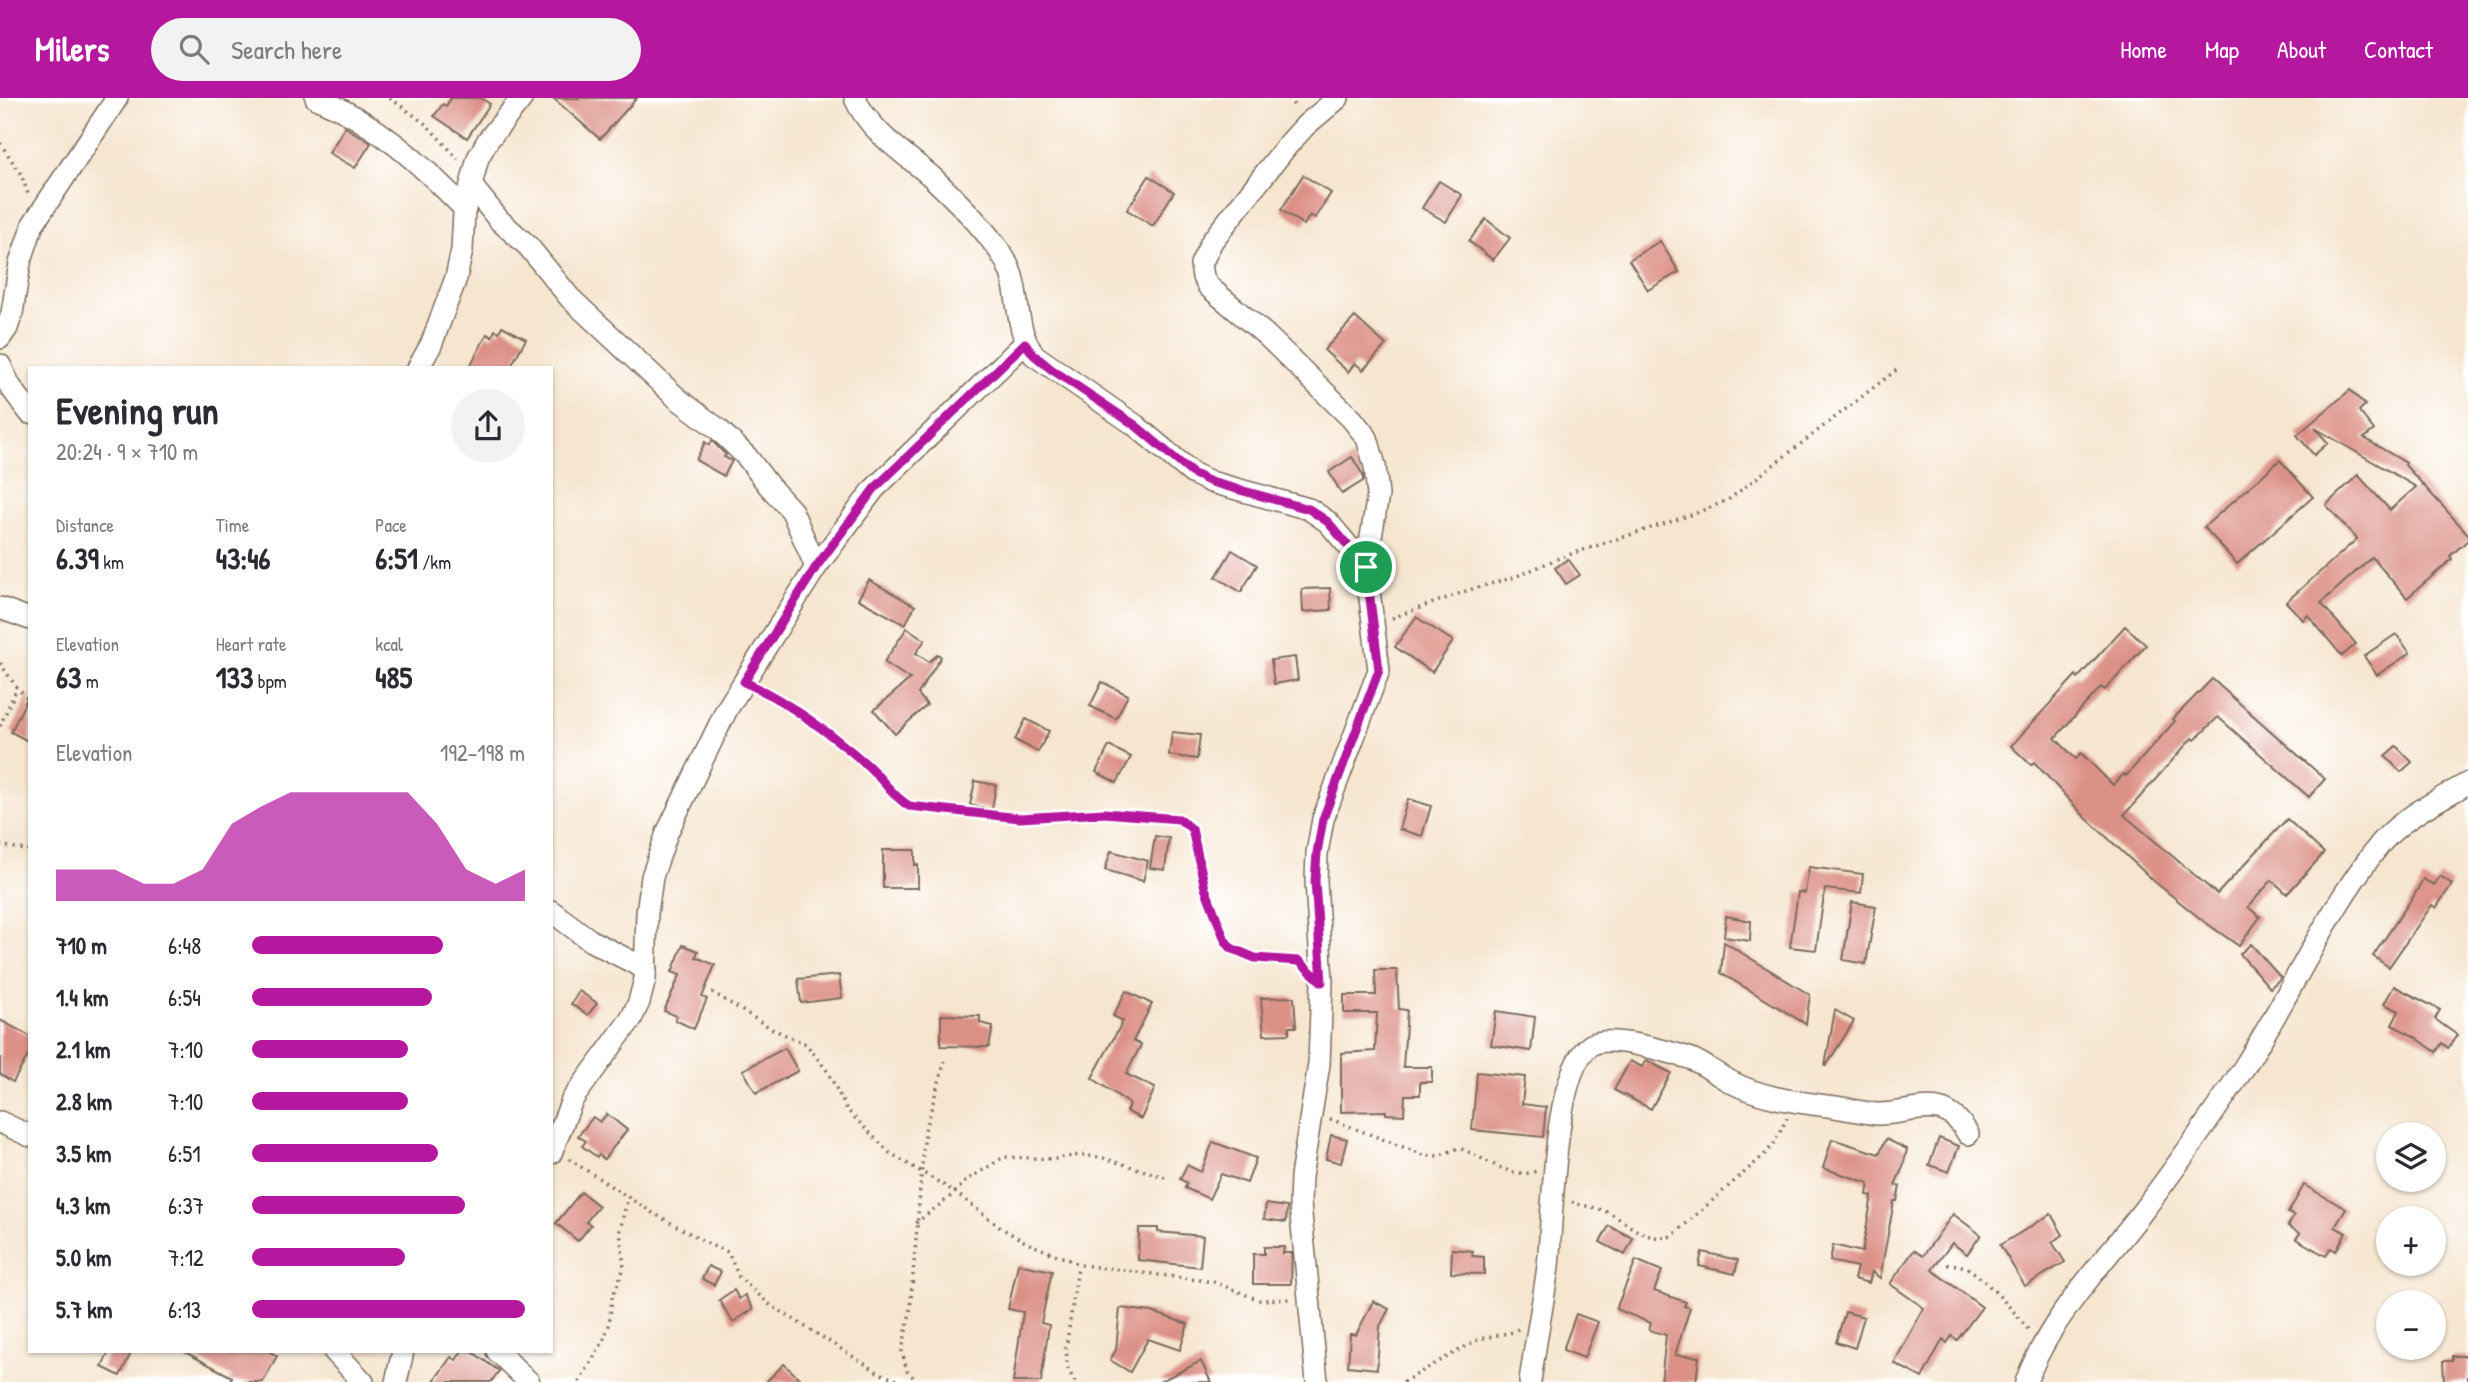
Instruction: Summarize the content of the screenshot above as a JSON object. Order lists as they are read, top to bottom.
{
  "page": {
    "header": "Milers",
    "search": "Search here",
    "nav": [
      "Home",
      "Map",
      "About",
      "Contact"
    ],
    "heading": ["Evening run", "20:24 · 9 × 710 m"],
    "stats": [
      ["Distance", "6.39 km"],
      ["Time", "43:46"],
      ["Pace", "6:51 /km"],
      ["Elevation", "63 m"],
      ["Heart rate", "133 bpm"],
      ["kcal", "485"]
    ],
    "chart": ["Elevation", "192–198 m"],
    "list": [
      {
        "name": "710 m",
        "note": "6:48"
      },
      {
        "name": "1.4 km",
        "note": "6:54"
      },
      {
        "name": "2.1 km",
        "note": "7:10"
      },
      {
        "name": "2.8 km",
        "note": "7:10"
      },
      {
        "name": "3.5 km",
        "note": "6:51"
      },
      {
        "name": "4.3 km",
        "note": "6:37"
      },
      {
        "name": "5.0 km",
        "note": "7:12"
      },
      {
        "name": "5.7 km",
        "note": "6:13"
      }
    ],
    "map_buttons": ["+", "−"]
  }
}
